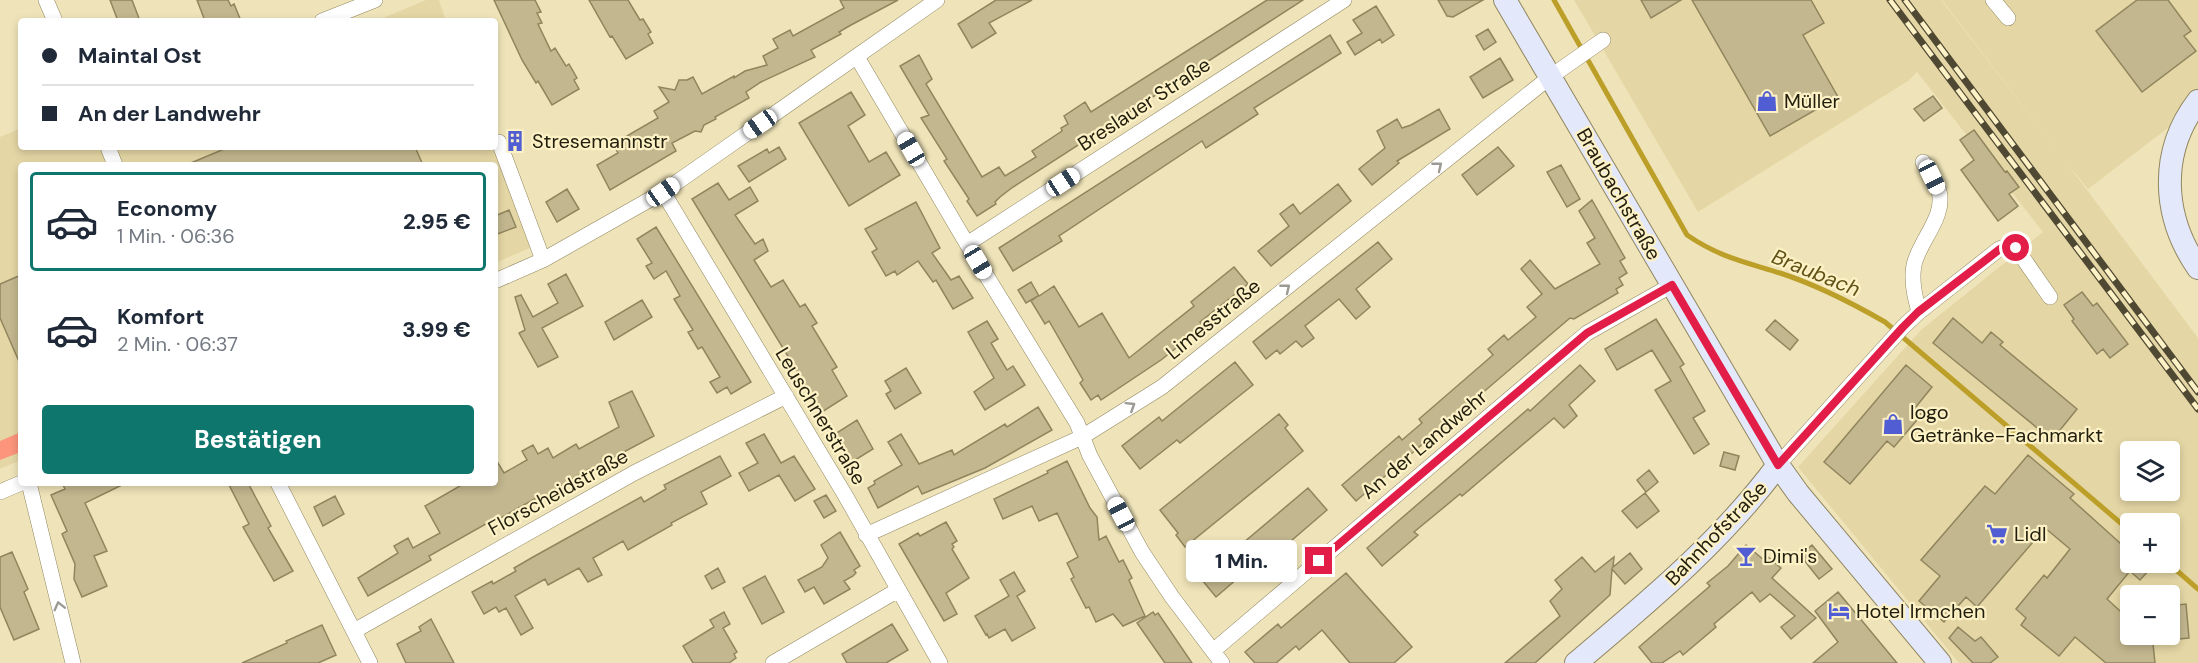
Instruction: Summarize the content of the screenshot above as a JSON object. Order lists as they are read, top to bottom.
{
  "streets": {
    "street": [
      "Breslauer Straße",
      "Braubachstraße",
      "Limesstraße",
      "Leuschnerstraße",
      "An der Landwehr",
      "Florscheidstraße",
      "Bahnhofstraße"
    ]
  },
  "crossings": [
    ["Braubachstraße", "Limesstraße"],
    ["Braubachstraße", "An der Landwehr"],
    ["Braubachstraße", "Bahnhofstraße"],
    ["Limesstraße", "Leuschnerstraße"],
    ["Leuschnerstraße", "Florscheidstraße"]
  ],
  "one_way": ["Limesstraße"],
  "water": ["Braubach"],
  "places": {
    "shop": ["Müller", "logo Getränke-Fachmarkt"],
    "building": ["Stresemannstr"],
    "supermarket": ["Lidl"],
    "bar": ["Dimi's"],
    "hotel": ["Hotel Irmchen"]
  },
  "page": {
    "banner": ["Maintal Ost", "An der Landwehr"],
    "list": [
      {
        "name": "Economy",
        "note": "1 Min. · 06:36",
        "value": "2.95 €"
      },
      {
        "name": "Komfort",
        "note": "2 Min. · 06:37",
        "value": "3.99 €"
      }
    ],
    "buttons": "Bestätigen",
    "map_buttons": ["+", "−"],
    "bubble": "1 Min."
  }
}
